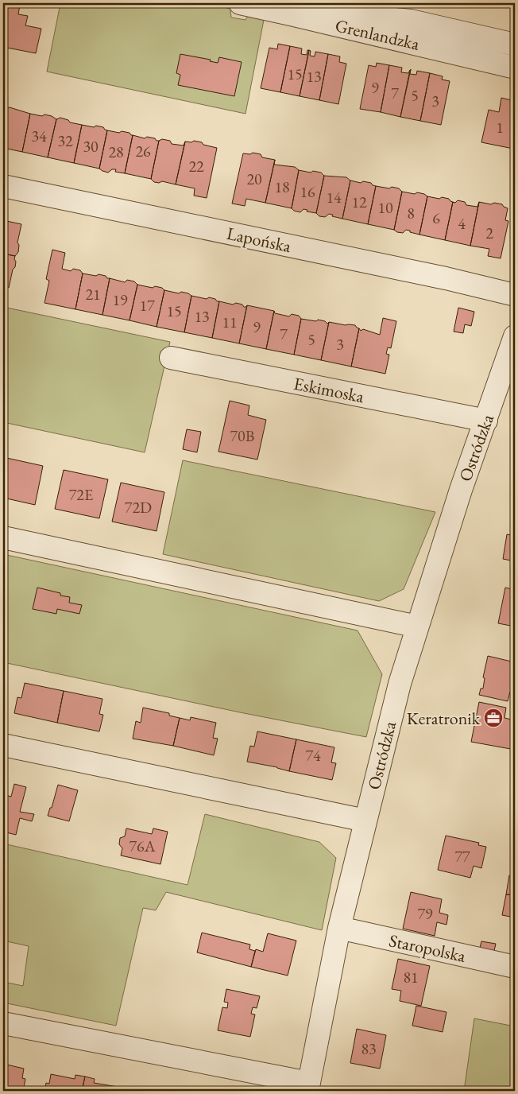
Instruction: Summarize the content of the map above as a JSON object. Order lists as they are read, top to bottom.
{
  "streets": {
    "street": [
      "Grenlandzka",
      "Lapońska",
      "Eskimoska",
      "Ostródzka",
      "Staropolska"
    ]
  },
  "crossings": [
    ["Eskimoska", "Ostródzka"],
    ["Ostródzka", "Staropolska"]
  ],
  "places": {
    "office": ["Keratronik"]
  },
  "house_numbers": [
    "15",
    "13",
    "9",
    "7",
    "5",
    "3",
    "1",
    "34",
    "32",
    "30",
    "26",
    "28",
    "22",
    "20",
    "18",
    "16",
    "14",
    "12",
    "10",
    "8",
    "6",
    "4",
    "2",
    "21",
    "19",
    "17",
    "15",
    "13",
    "11",
    "9",
    "7",
    "5",
    "3",
    "70B",
    "72E",
    "72D",
    "74",
    "76A",
    "77",
    "79",
    "81",
    "83"
  ]
}
